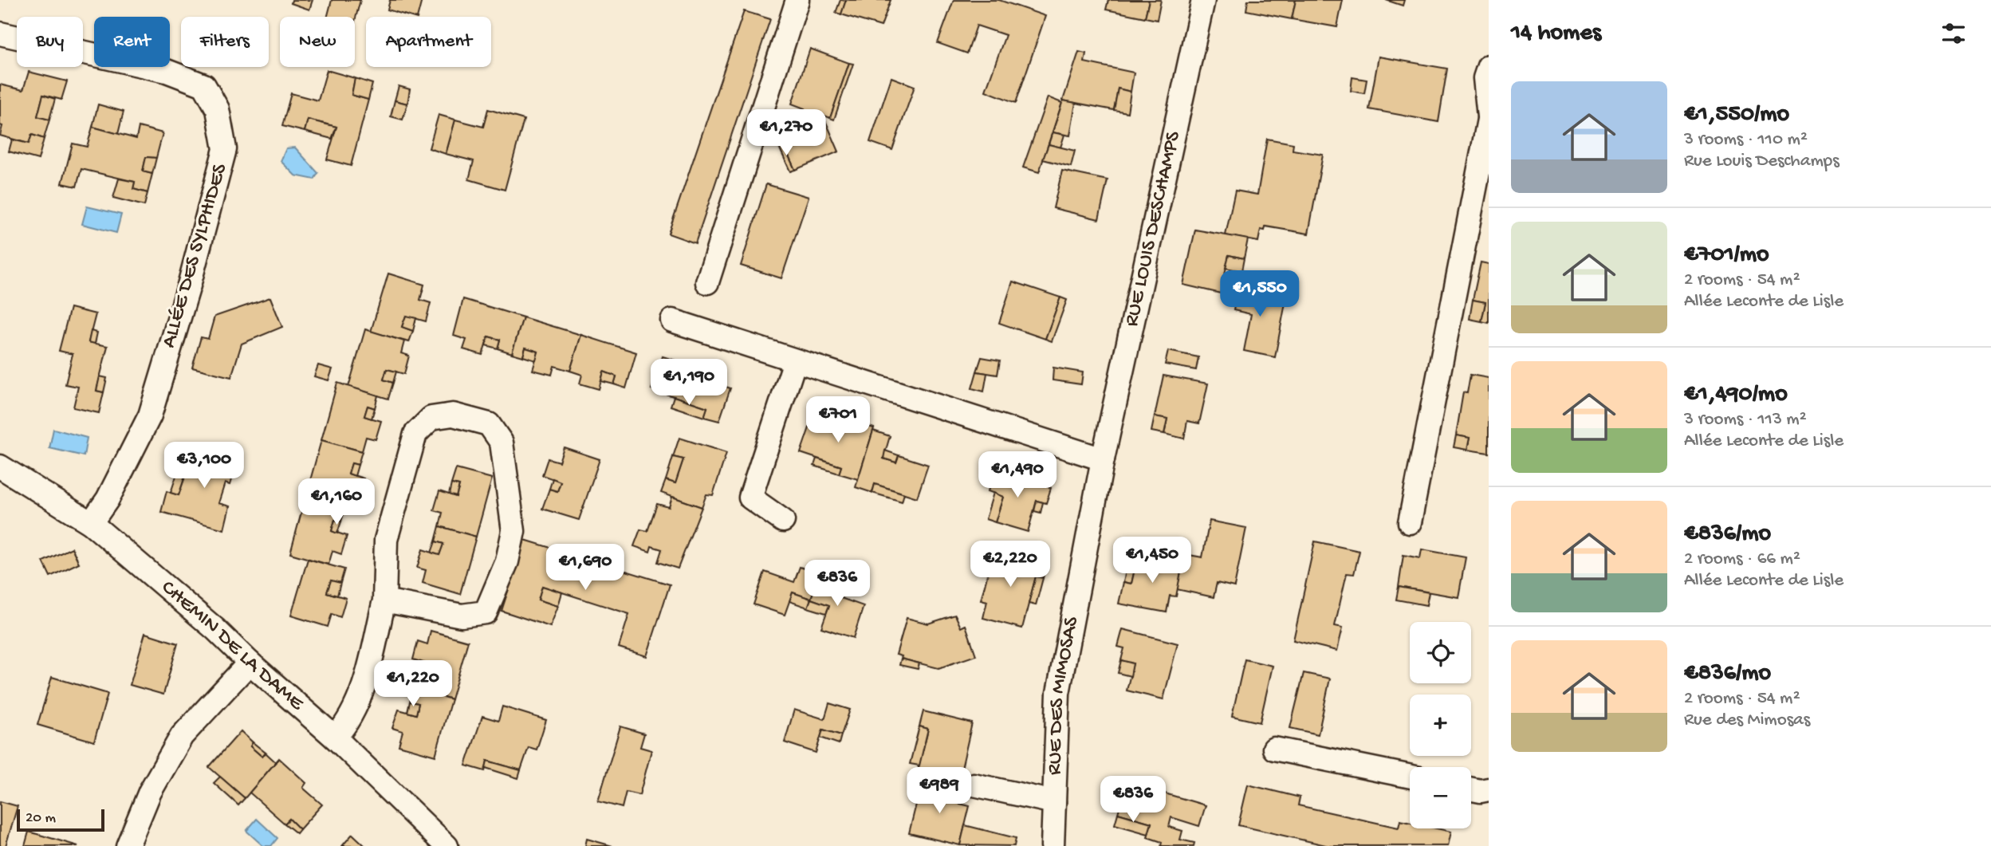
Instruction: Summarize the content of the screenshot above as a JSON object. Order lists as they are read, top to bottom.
{
  "streets": {
    "street": [
      "RUE LOUIS DESCHAMPS",
      "ALLÉE DES SYLPHIDES",
      "CHEMIN DE LA DAME",
      "RUE DES MIMOSAS"
    ]
  },
  "crossings": [
    ["RUE LOUIS DESCHAMPS", "RUE DES MIMOSAS"],
    ["ALLÉE DES SYLPHIDES", "CHEMIN DE LA DAME"]
  ],
  "scale_bar": "20 m",
  "page": {
    "heading": "14 homes",
    "chip": [
      "Buy",
      "Rent",
      "Filters",
      "New",
      "Apartment"
    ],
    "list": [
      {
        "name": "€1,550/mo",
        "note": "3 rooms · 110 m² · Rue Louis Deschamps"
      },
      {
        "name": "€701/mo",
        "note": "2 rooms · 54 m² · Allée Leconte de Lisle"
      },
      {
        "name": "€1,490/mo",
        "note": "3 rooms · 113 m² · Allée Leconte de Lisle"
      },
      {
        "name": "€836/mo",
        "note": "2 rooms · 66 m² · Allée Leconte de Lisle"
      },
      {
        "name": "€836/mo",
        "note": "2 rooms · 54 m² · Rue des Mimosas"
      }
    ],
    "price": [
      "€1,270",
      "€1,550",
      "€1,190",
      "€701",
      "€3,100",
      "€1,490",
      "€1,160",
      "€1,450",
      "€2,220",
      "€1,690",
      "€836",
      "€1,220",
      "€989",
      "€836"
    ],
    "map_buttons": ["+", "−"],
    "scale": "20 m"
  }
}
